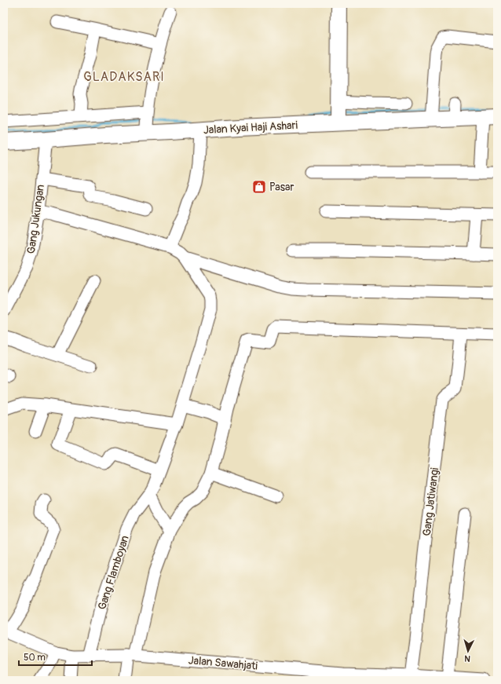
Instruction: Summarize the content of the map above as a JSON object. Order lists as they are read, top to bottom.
{
  "streets": {
    "main road": ["Jalan Kyai Haji Ashari"],
    "street": [
      "Gang Jukungan",
      "Gang Jatiwangi",
      "Gang Flamboyan",
      "Jalan Sawahjati"
    ]
  },
  "crossings": [
    ["Jalan Kyai Haji Ashari", "Gang Jukungan"],
    ["Gang Jatiwangi", "Jalan Sawahjati"],
    ["Gang Flamboyan", "Jalan Sawahjati"]
  ],
  "districts": ["GLADAKSARI"],
  "places": {
    "shop": ["Pasar"]
  },
  "scale_bar": "50 m",
  "north": "bottom"
}
